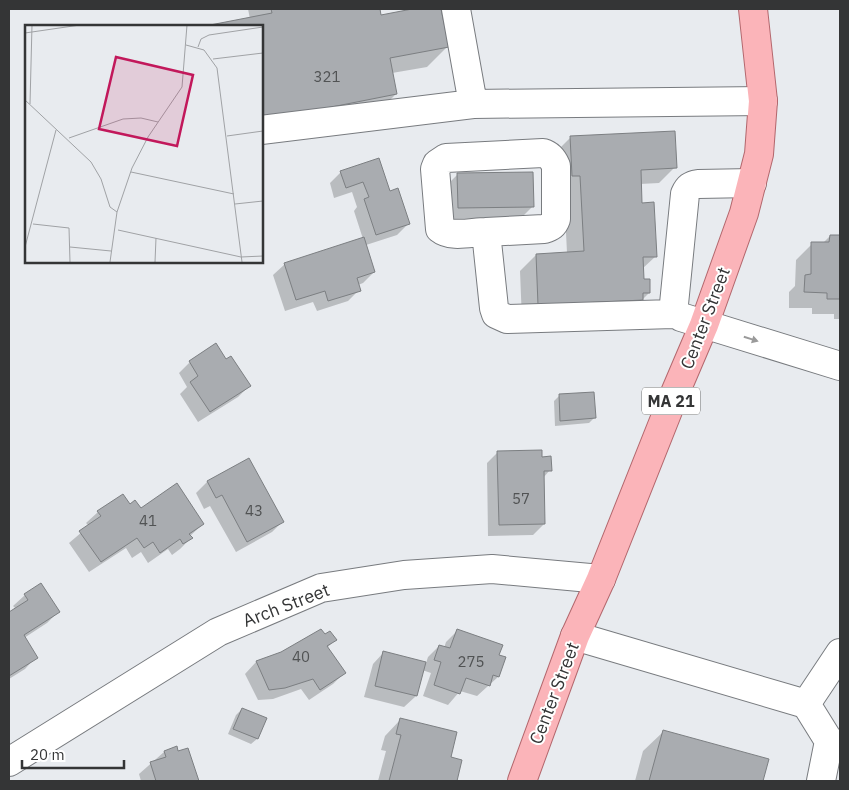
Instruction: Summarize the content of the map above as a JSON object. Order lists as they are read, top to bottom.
{
  "streets": {
    "main road": ["Center Street", "MA 21"],
    "street": ["Arch Street"]
  },
  "crossings": [
    ["Center Street", "Arch Street"]
  ],
  "house_numbers": [
    "321",
    "57",
    "43",
    "41",
    "40",
    "275"
  ],
  "scale_bar": "20 m"
}
